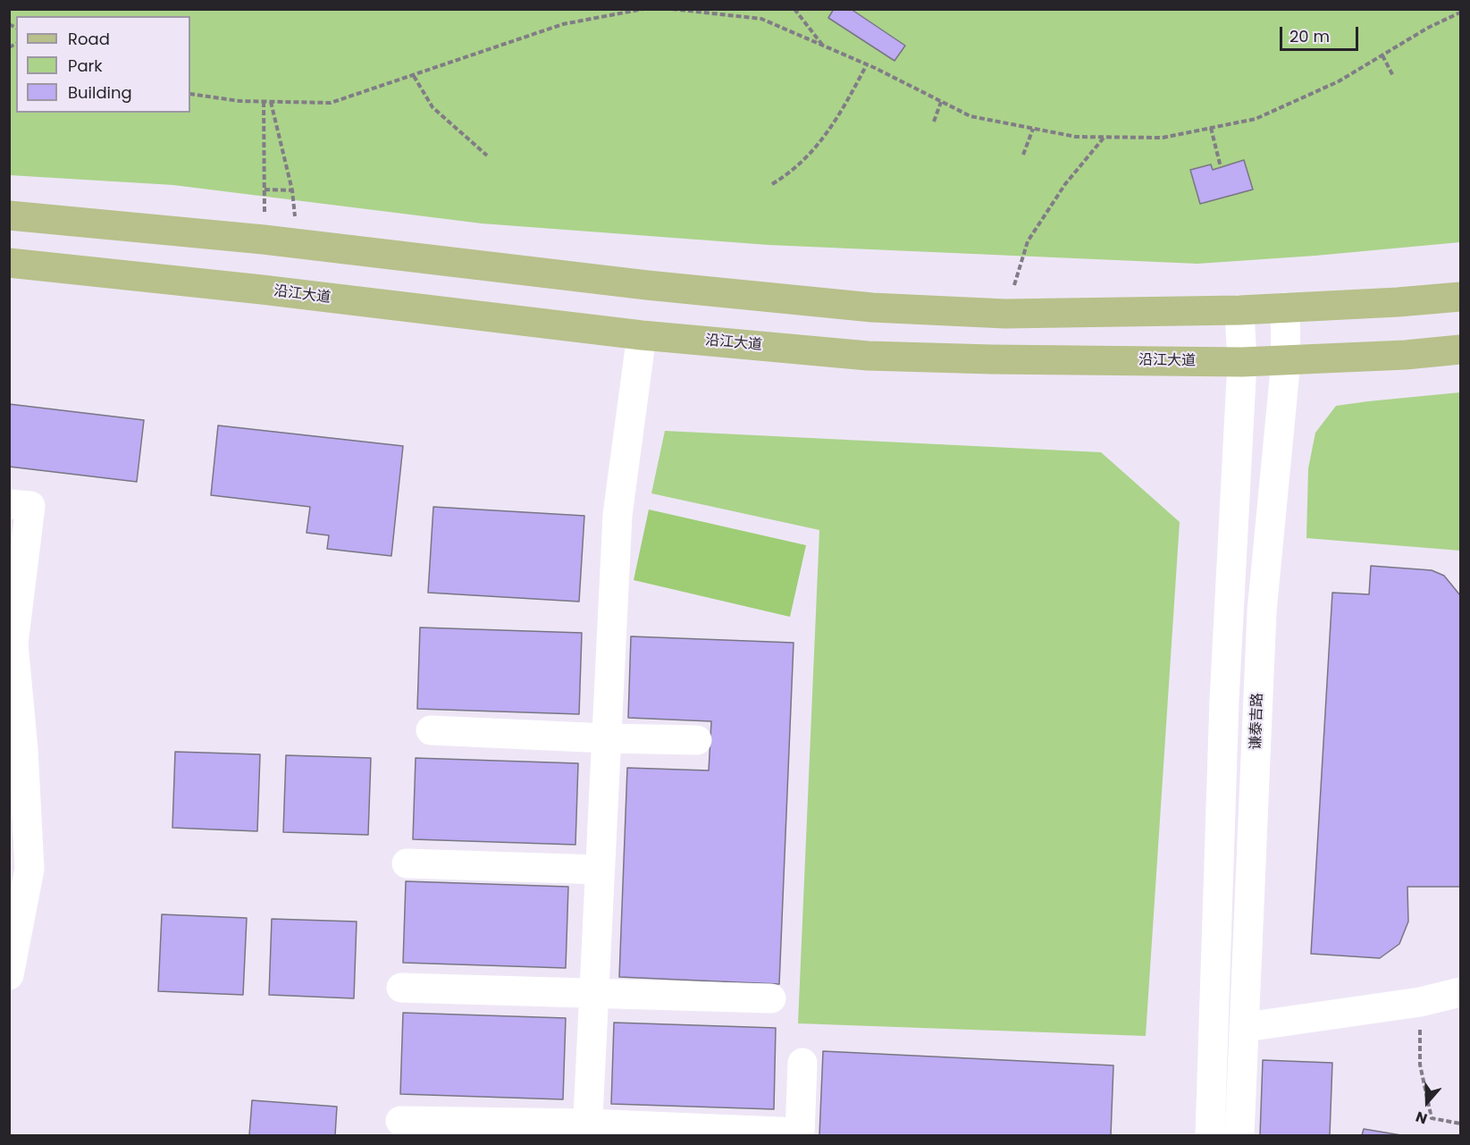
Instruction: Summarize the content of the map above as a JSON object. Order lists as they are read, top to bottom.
{
  "streets": {
    "main road": ["沿江大道"],
    "street": ["谦泰吉路"]
  },
  "crossings": [
    ["沿江大道", "谦泰吉路"]
  ],
  "legend": ["Road", "Park", "Building"],
  "scale_bar": "20 m",
  "north": "bottom"
}
